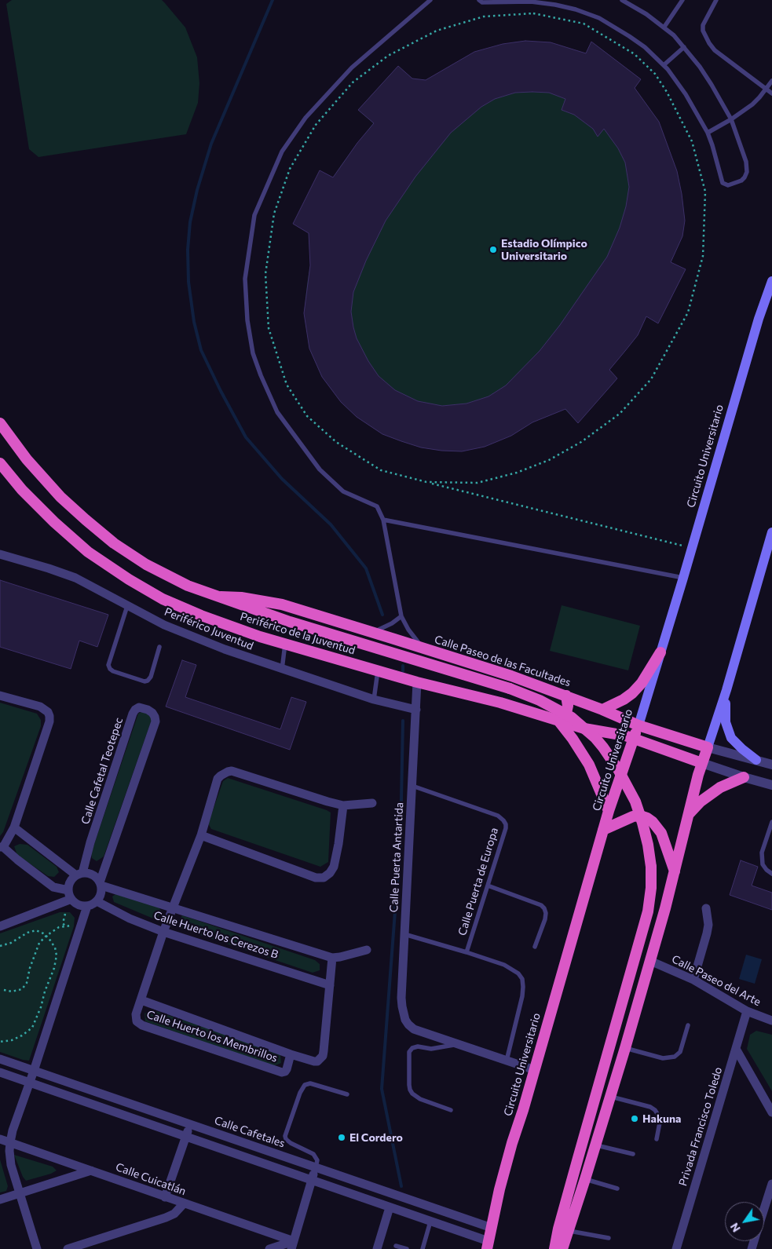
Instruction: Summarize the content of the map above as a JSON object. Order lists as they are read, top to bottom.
{
  "streets": {
    "highway": ["Circuito Universitario", "Periférico de la Juventud", "Calle Paseo de las Facultades"],
    "street": [
      "Periférico Juventud",
      "Calle Cafetal Teotepec",
      "Calle Puerta Antartida",
      "Calle Huerto los Cerezos B",
      "Calle Paseo del Arte",
      "Calle Huerto los Membrillos",
      "Privada Francisco Toledo",
      "Calle Cafetales",
      "Calle Cuicatlán"
    ],
    "lane": ["Calle Puerta de Europa"]
  },
  "crossings": [
    ["Circuito Universitario", "Periférico de la Juventud"],
    ["Circuito Universitario", "Calle Paseo de las Facultades"],
    ["Circuito Universitario", "Calle Cafetales"],
    ["Periférico Juventud", "Calle Puerta Antartida"],
    ["Periférico de la Juventud", "Calle Puerta Antartida"],
    ["Calle Cafetal Teotepec", "Calle Huerto los Cerezos B"],
    ["Calle Puerta Antartida", "Calle Puerta de Europa"],
    ["Calle Huerto los Cerezos B", "Calle Huerto los Membrillos"],
    ["Calle Paseo del Arte", "Privada Francisco Toledo"]
  ],
  "places": ["Estadio Olímpico Universitario", "Hakuna", "El Cordero"],
  "north": "bottom left"
}
